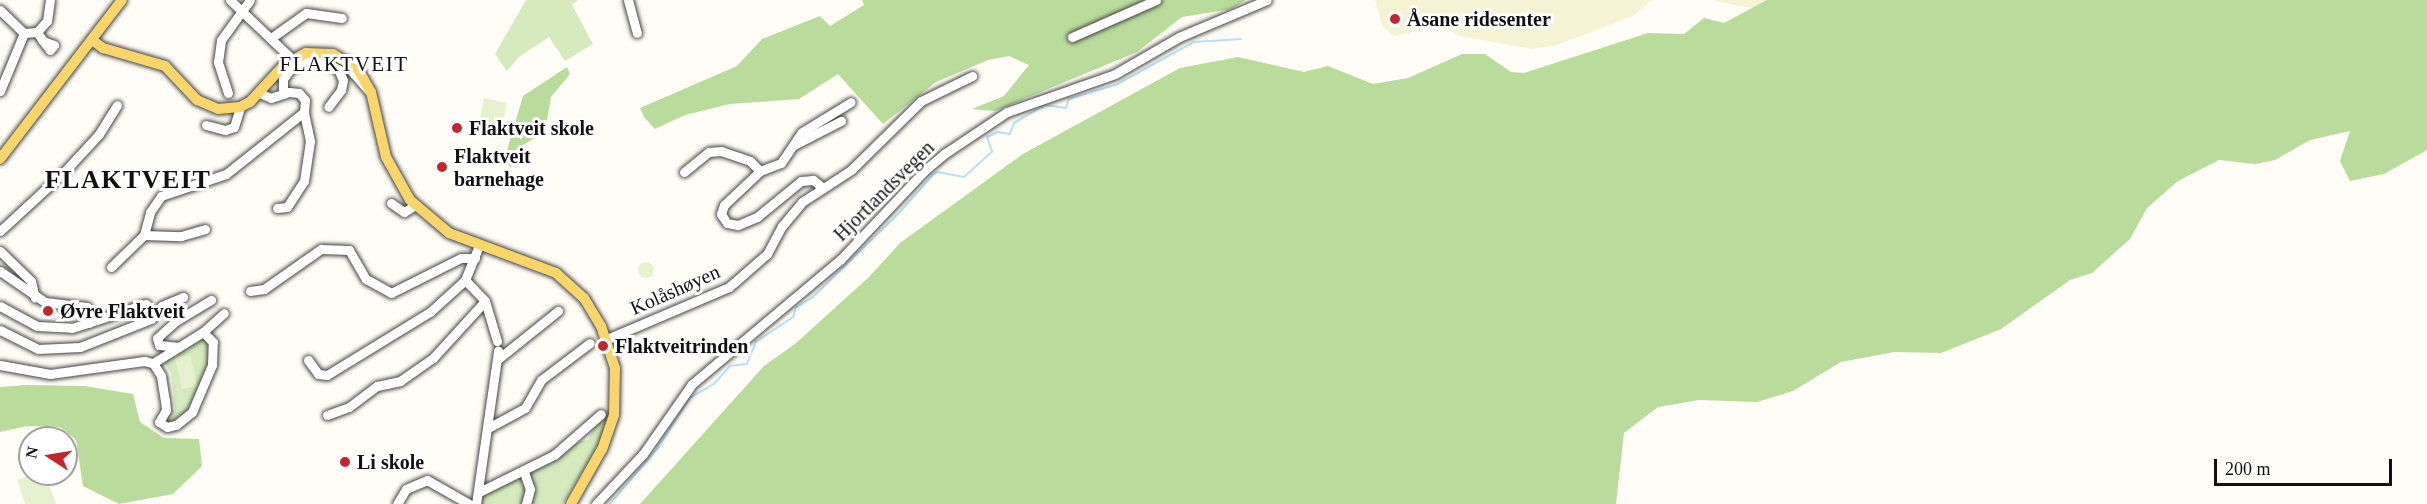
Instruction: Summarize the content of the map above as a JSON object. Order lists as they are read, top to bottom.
{
  "streets": {
    "street": ["Hjortlandsvegen", "Kolåshøyen"]
  },
  "districts": ["FLAKTVEIT", "FLAKTVEIT"],
  "places": [
    "Åsane ridesenter",
    "Flaktveit skole",
    "Flaktveit barnehage",
    "Øvre Flaktveit",
    "Flaktveitrinden",
    "Li skole"
  ],
  "scale_bar": "200 m",
  "north": "left"
}
